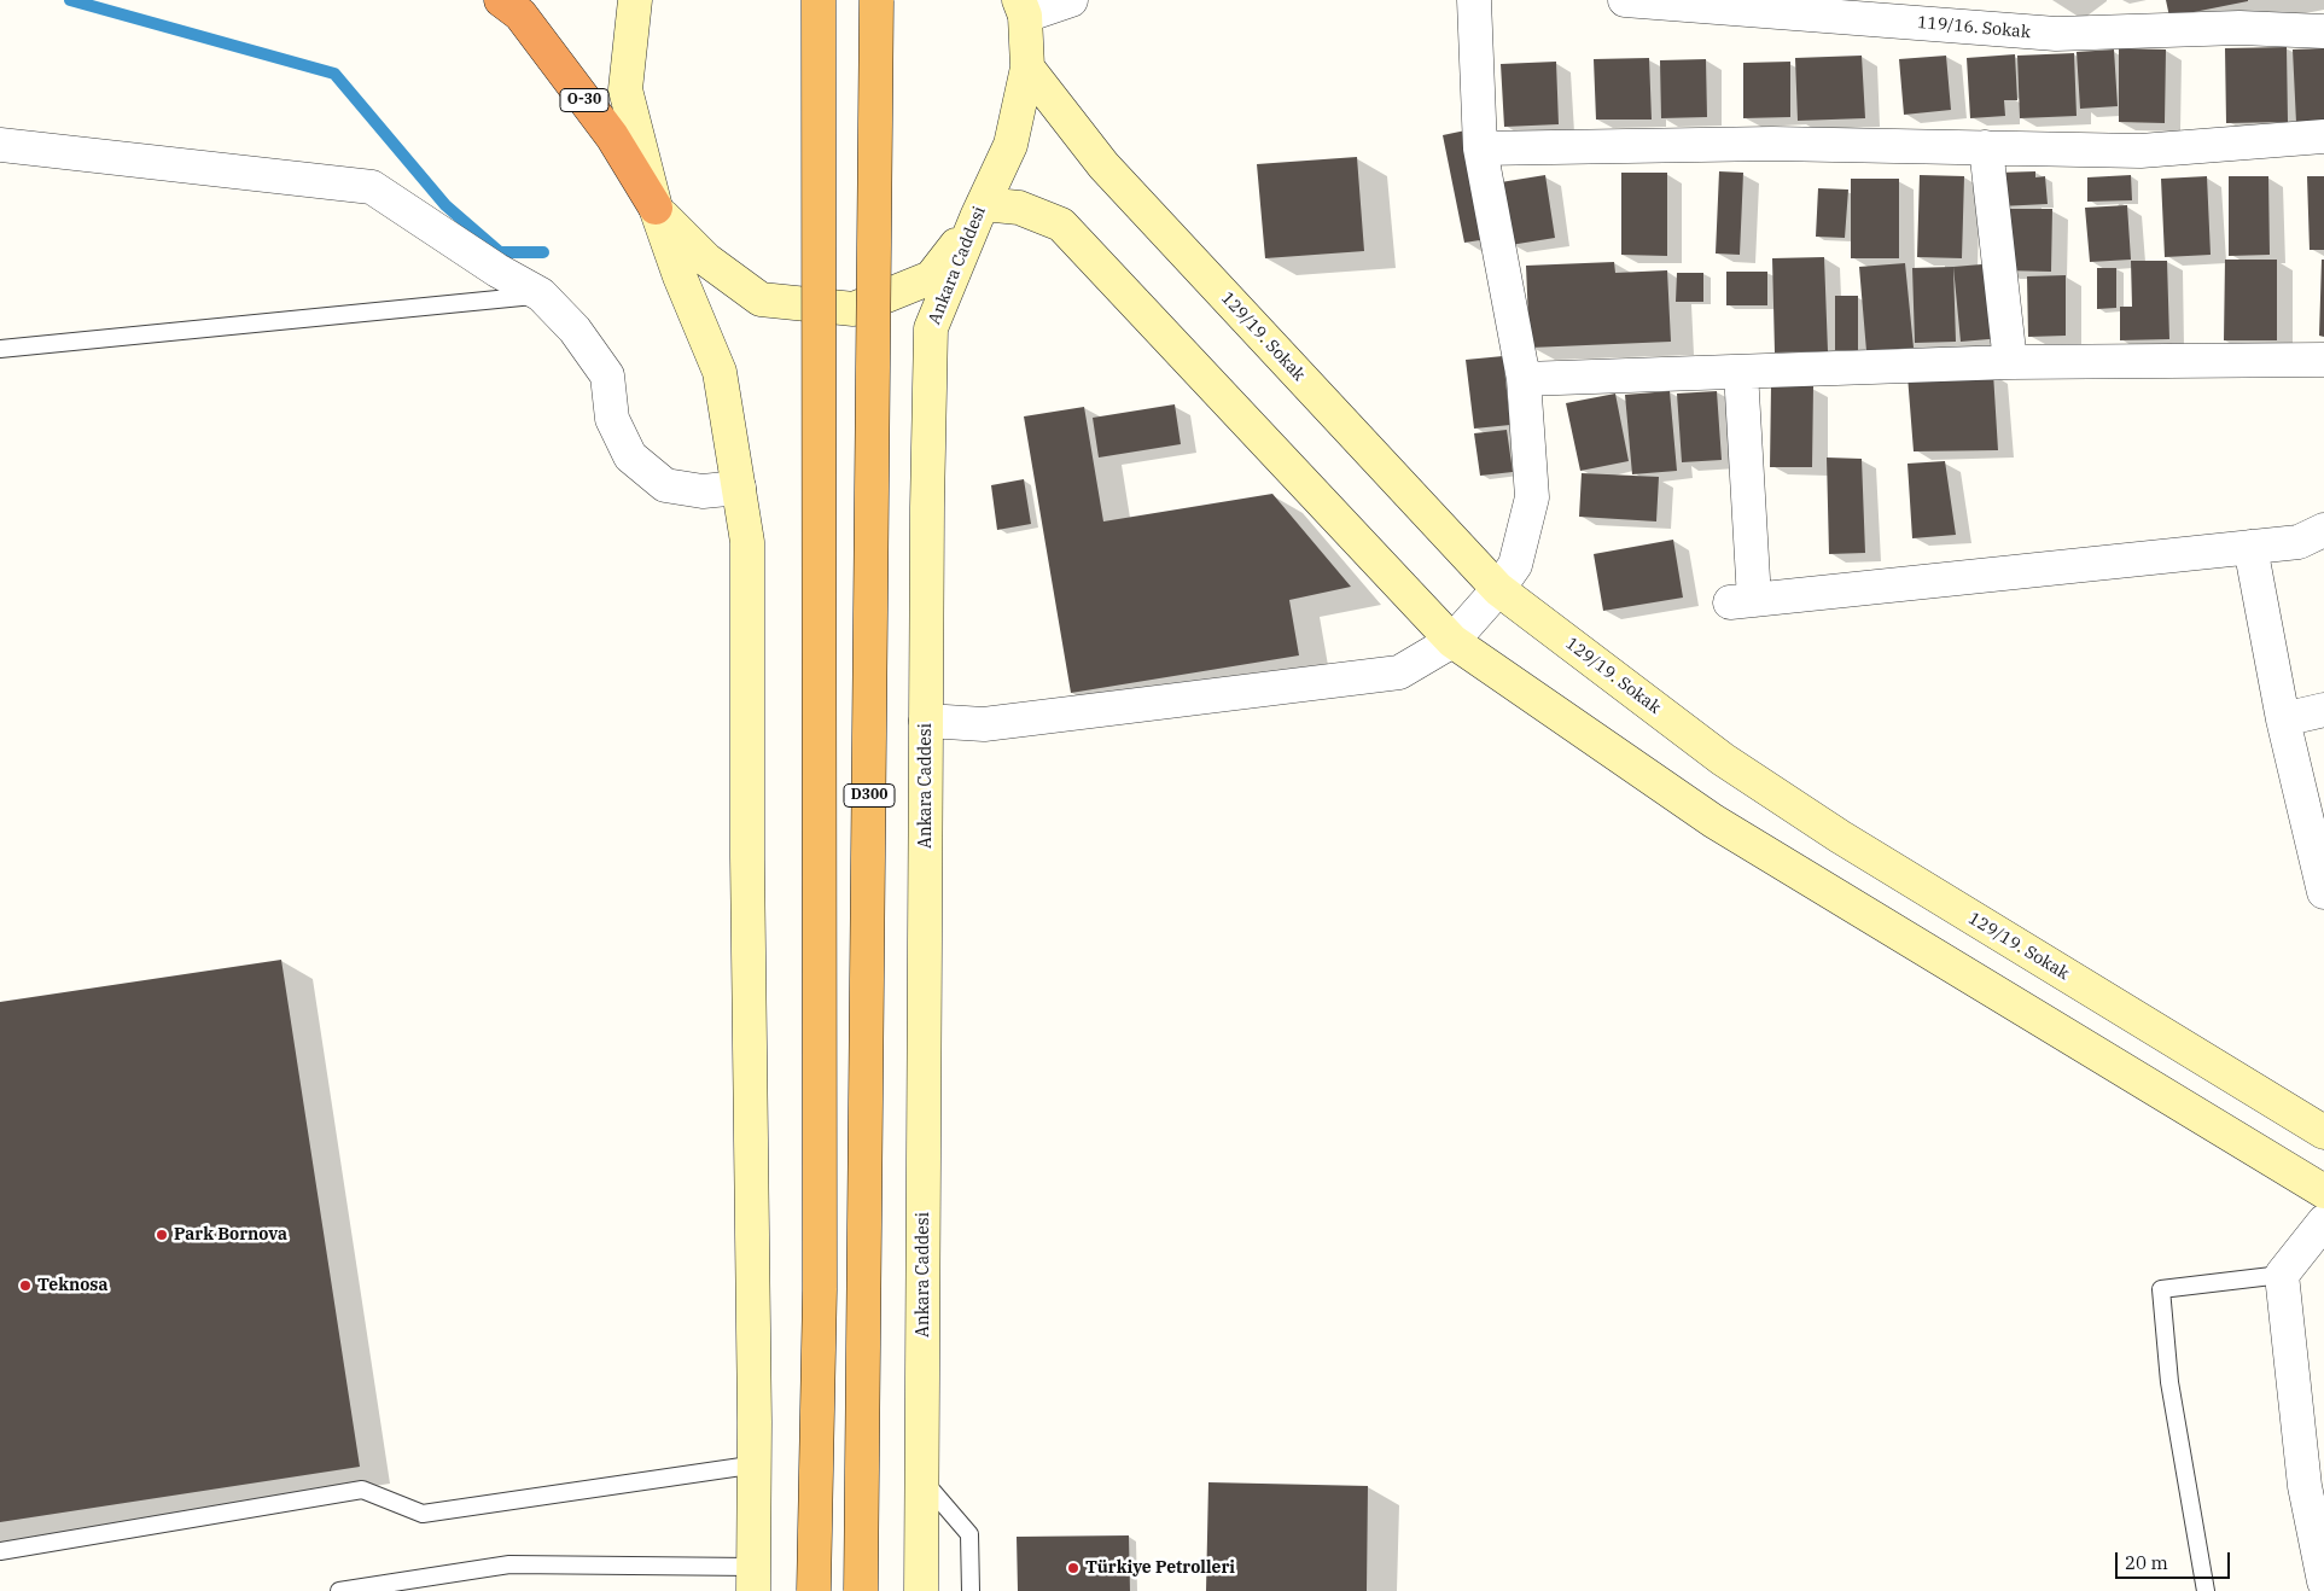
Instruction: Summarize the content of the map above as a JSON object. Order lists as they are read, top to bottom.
{
  "streets": {
    "highway": ["O-30", "D300"],
    "main road": ["Ankara Caddesi", "129/19. Sokak"],
    "street": ["119/16. Sokak"]
  },
  "crossings": [
    ["Ankara Caddesi", "129/19. Sokak"]
  ],
  "places": ["Park Bornova", "Teknosa", "Türkiye Petrolleri"],
  "scale_bar": "20 m"
}
